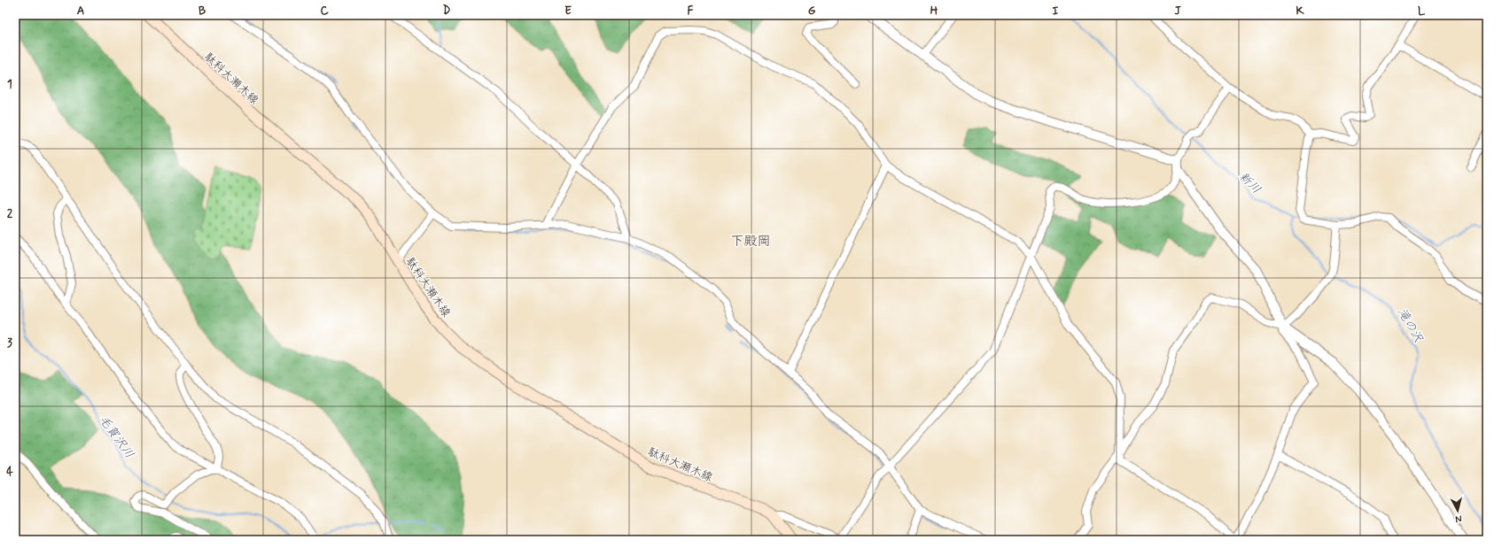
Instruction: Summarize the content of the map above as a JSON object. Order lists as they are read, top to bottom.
{
  "streets": {
    "main road": ["駄科大瀬木線"]
  },
  "districts": ["下殿岡"],
  "water": ["新川", "滝の沢", "毛賀沢川"],
  "north": "bottom",
  "grid": {
    "columns": [
      "A",
      "B",
      "C",
      "D",
      "E",
      "F",
      "G",
      "H",
      "I",
      "J",
      "K",
      "L"
    ],
    "rows": [
      "1",
      "2",
      "3",
      "4"
    ]
  }
}
